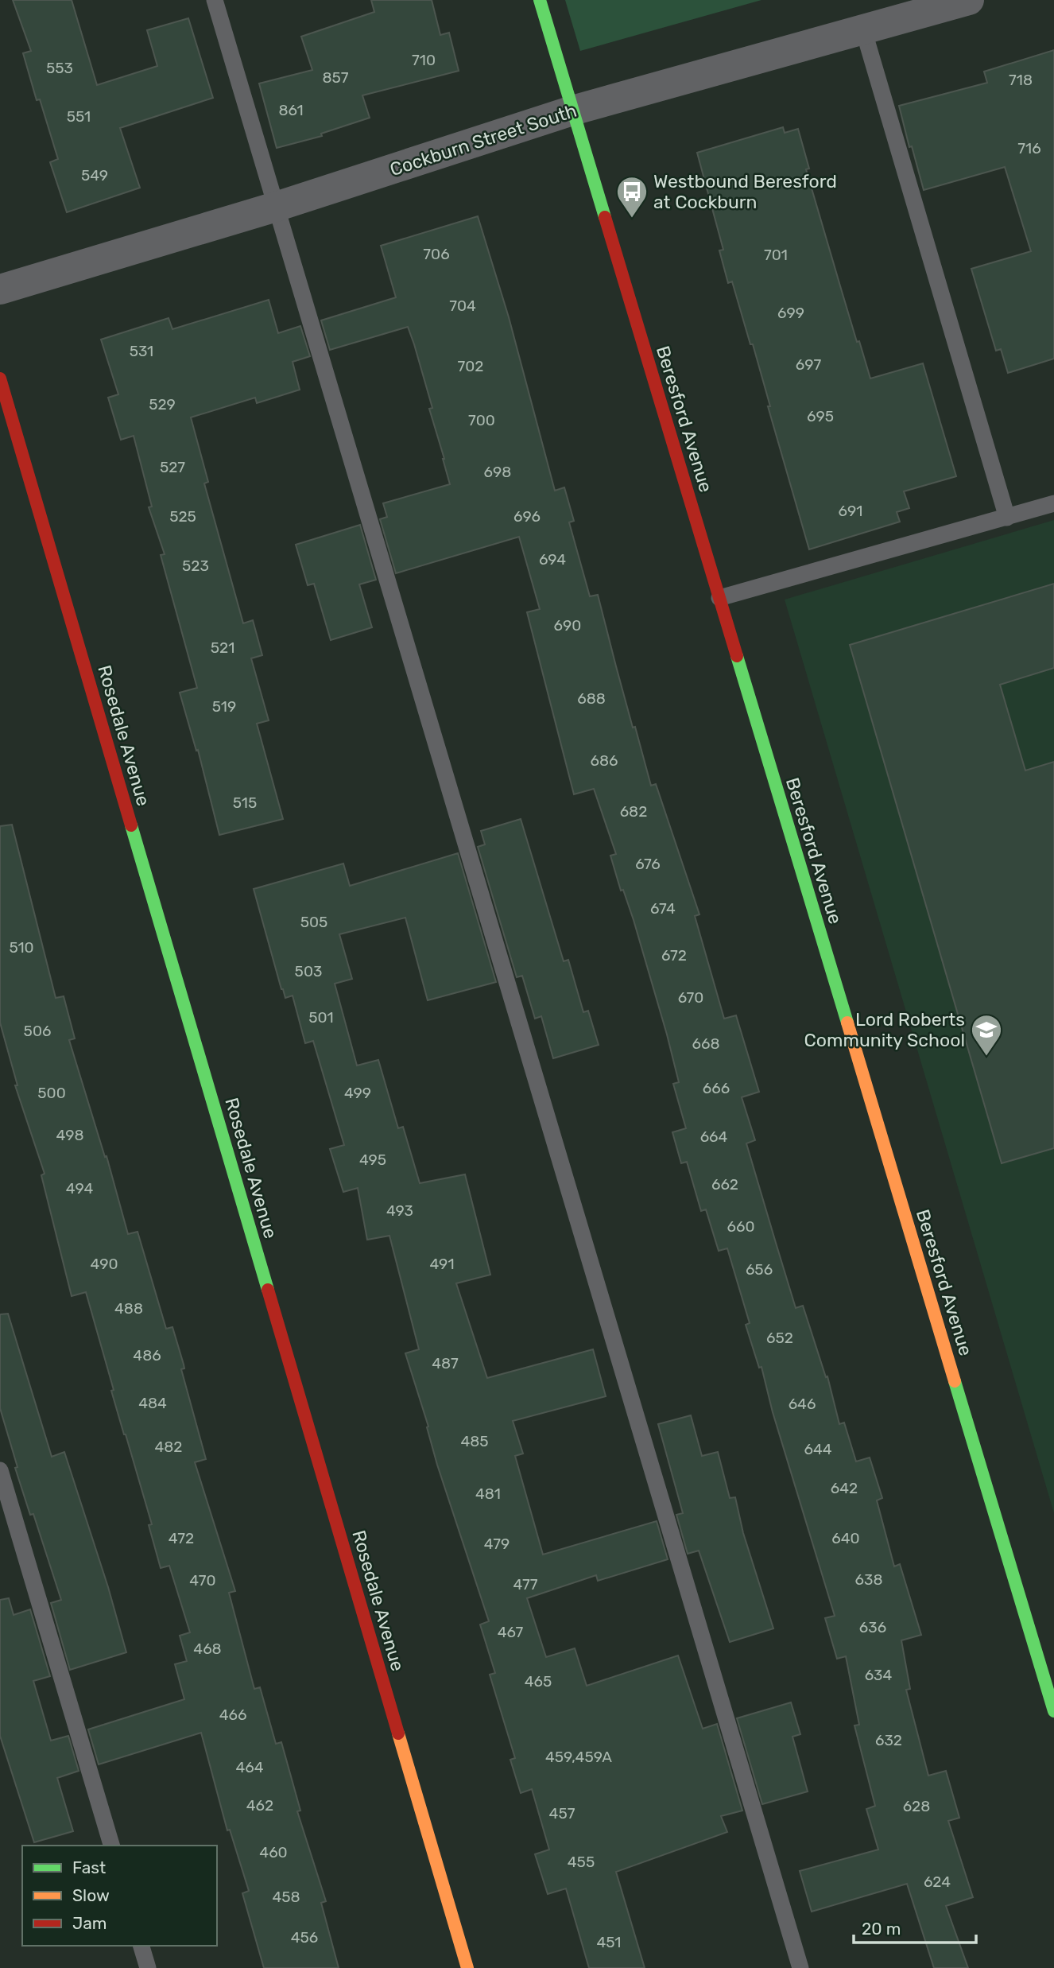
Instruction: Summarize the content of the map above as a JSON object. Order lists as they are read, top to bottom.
{
  "streets": {
    "street": ["Cockburn Street South", "Beresford Avenue", "Rosedale Avenue"]
  },
  "crossings": [
    ["Cockburn Street South", "Beresford Avenue"]
  ],
  "places": {
    "bus stop": ["Westbound Beresford at Cockburn"],
    "school or university": ["Lord Roberts Community School"]
  },
  "house_numbers": [
    "710",
    "553",
    "857",
    "718",
    "861",
    "551",
    "716",
    "549",
    "706",
    "701",
    "704",
    "699",
    "531",
    "697",
    "702",
    "529",
    "695",
    "700",
    "527",
    "698",
    "691",
    "525",
    "696",
    "694",
    "523",
    "690",
    "521",
    "688",
    "519",
    "686",
    "515",
    "682",
    "676",
    "674",
    "505",
    "510",
    "672",
    "503",
    "670",
    "501",
    "506",
    "668",
    "666",
    "500",
    "499",
    "498",
    "664",
    "495",
    "662",
    "494",
    "493",
    "660",
    "490",
    "491",
    "656",
    "488",
    "652",
    "486",
    "487",
    "484",
    "646",
    "485",
    "482",
    "644",
    "642",
    "481",
    "472",
    "640",
    "479",
    "638",
    "470",
    "477",
    "636",
    "467",
    "468",
    "634",
    "465",
    "466",
    "632",
    "459,459A",
    "464",
    "462",
    "628",
    "457",
    "460",
    "455",
    "624",
    "458",
    "456",
    "451"
  ],
  "legend": ["Fast", "Slow", "Jam"],
  "scale_bar": "20 m"
}
